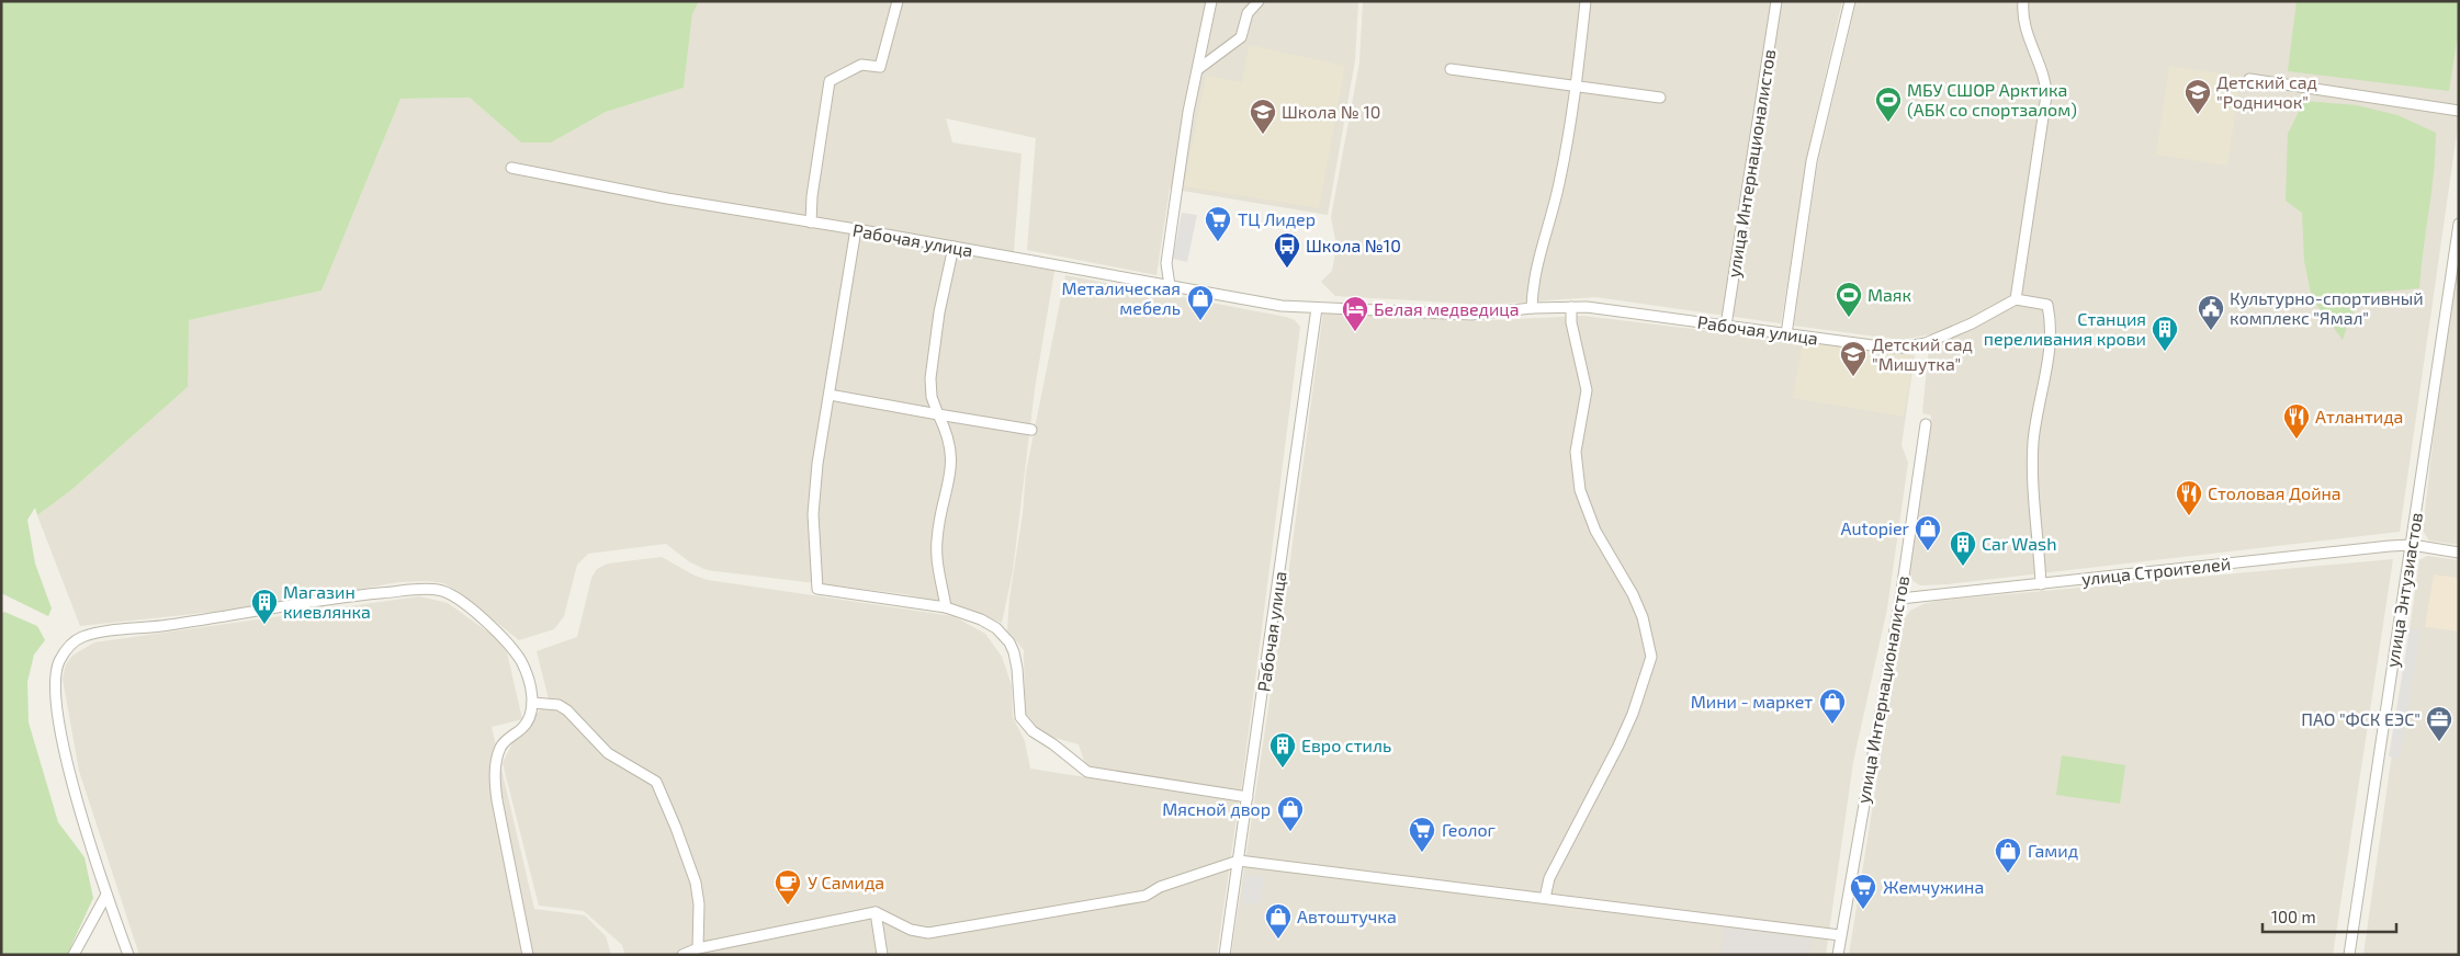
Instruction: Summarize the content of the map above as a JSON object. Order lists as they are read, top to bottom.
{
  "streets": {
    "street": [
      "улица Интернационалистов",
      "Рабочая улица",
      "улица Строителей",
      "улица Энтузиастов"
    ]
  },
  "crossings": [
    ["улица Интернационалистов", "Рабочая улица"],
    ["улица Интернационалистов", "улица Строителей"],
    ["улица Строителей", "улица Энтузиастов"]
  ],
  "places": {
    "school or university": ["Детский сад \"Родничок\"", "Школа № 10", "Детский сад \"Мишутка\""],
    "sports": ["МБУ СШОР Арктика (АБК со спортзалом)", "Маяк"],
    "supermarket": ["ТЦ Лидер", "Геолог", "Жемчужина"],
    "bus stop": ["Школа №10"],
    "shop": [
      "Металическая мебель",
      "Autopier",
      "Мини - маркет",
      "Мясной двор",
      "Гамид",
      "Автоштучка"
    ],
    "public building": ["Культурно-спортивный комплекс \"Ямал\""],
    "hotel": ["Белая медведица"],
    "building": [
      "Станция переливания крови",
      "Car Wash",
      "Магазин киевлянка",
      "Евро стиль"
    ],
    "restaurant": ["Атлантида", "Столовая Дойна"],
    "office": ["ПАО \"ФСК ЕЭС\""],
    "cafe": ["У Самида"]
  },
  "scale_bar": "100 m"
}
